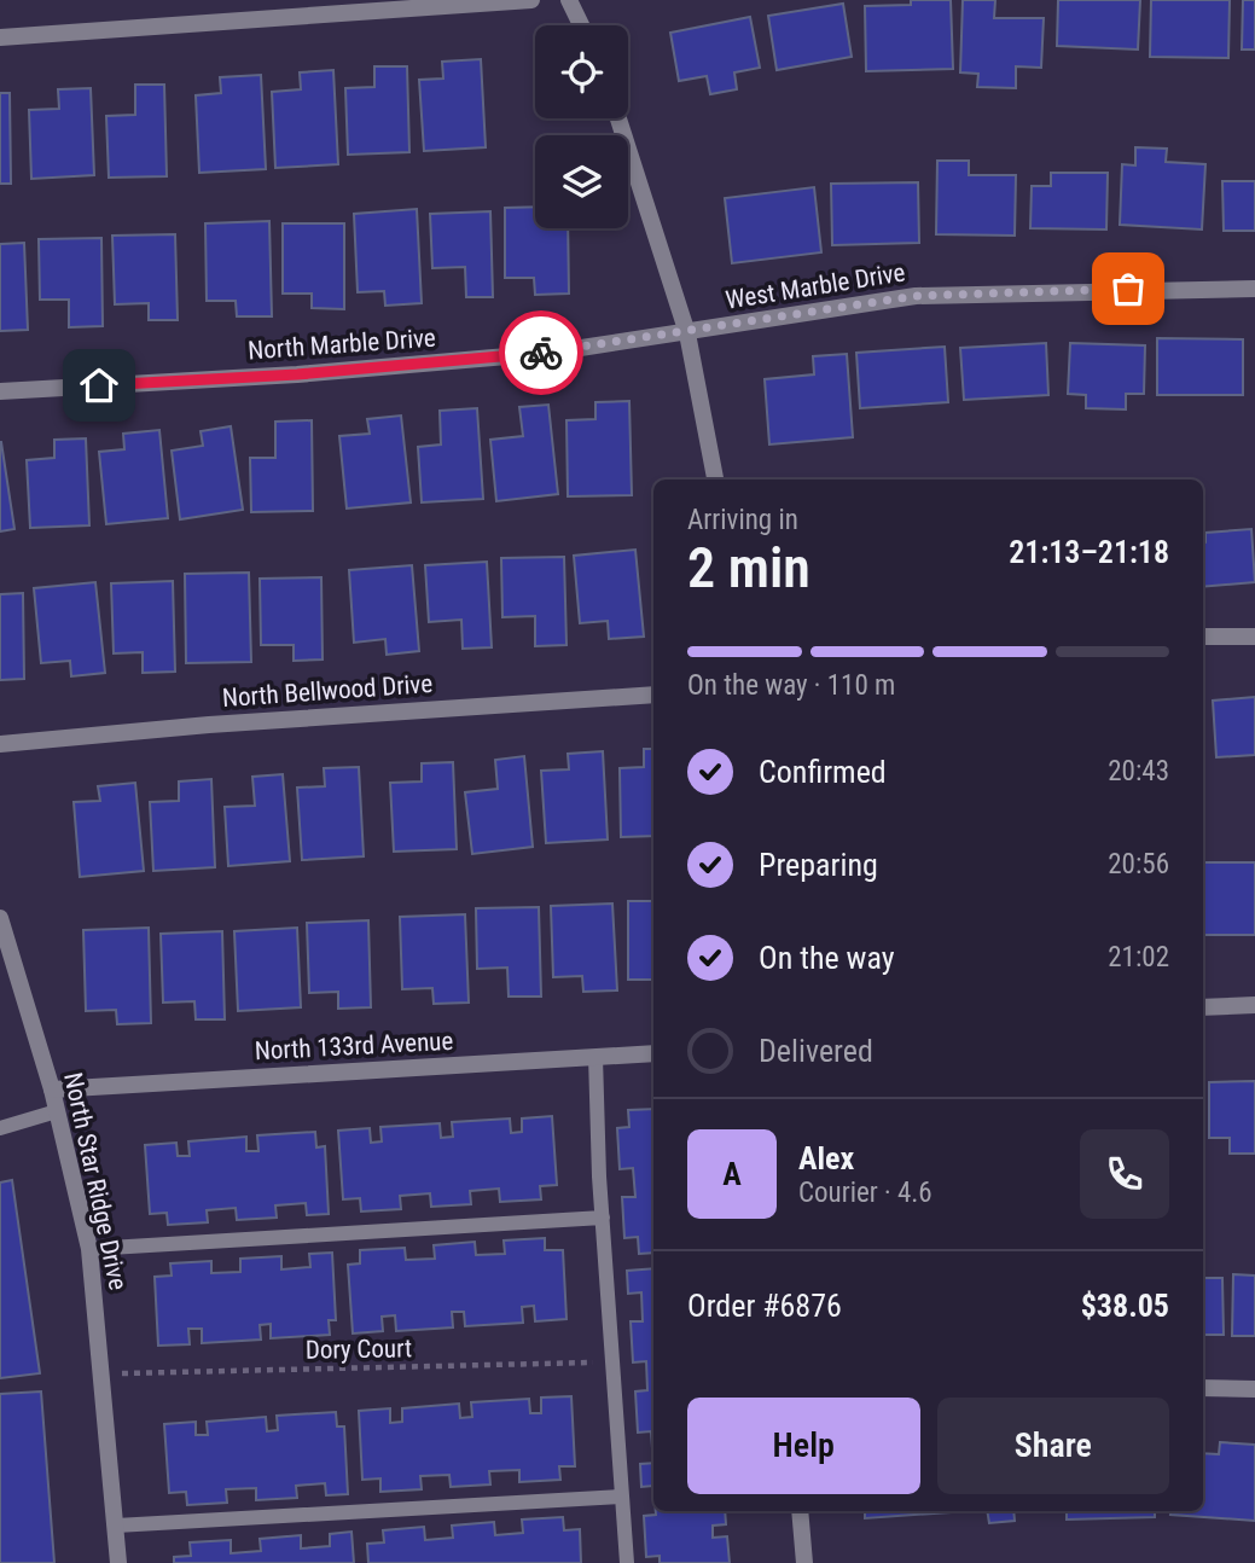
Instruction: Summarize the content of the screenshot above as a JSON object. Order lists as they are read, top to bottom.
{
  "streets": {
    "street": [
      "West Marble Drive",
      "North Marble Drive",
      "North Bellwood Drive",
      "North 133rd Avenue",
      "North Star Ridge Drive"
    ],
    "path": ["Dory Court"]
  },
  "crossings": [
    ["West Marble Drive", "North Marble Drive"],
    ["North 133rd Avenue", "North Star Ridge Drive"],
    ["North Star Ridge Drive", "Dory Court"]
  ],
  "page": {
    "heading": ["2 min", "Arriving in", "21:13–21:18"],
    "panel": [
      "Alex",
      "Courier · 4.6",
      "Order #6876",
      "$38.05"
    ],
    "bar": "On the way · 110 m",
    "list": [
      ["Confirmed", "20:43"],
      ["Preparing", "20:56"],
      ["On the way", "21:02"],
      "Delivered"
    ],
    "round": "A",
    "buttons": ["Help", "Share"]
  }
}
